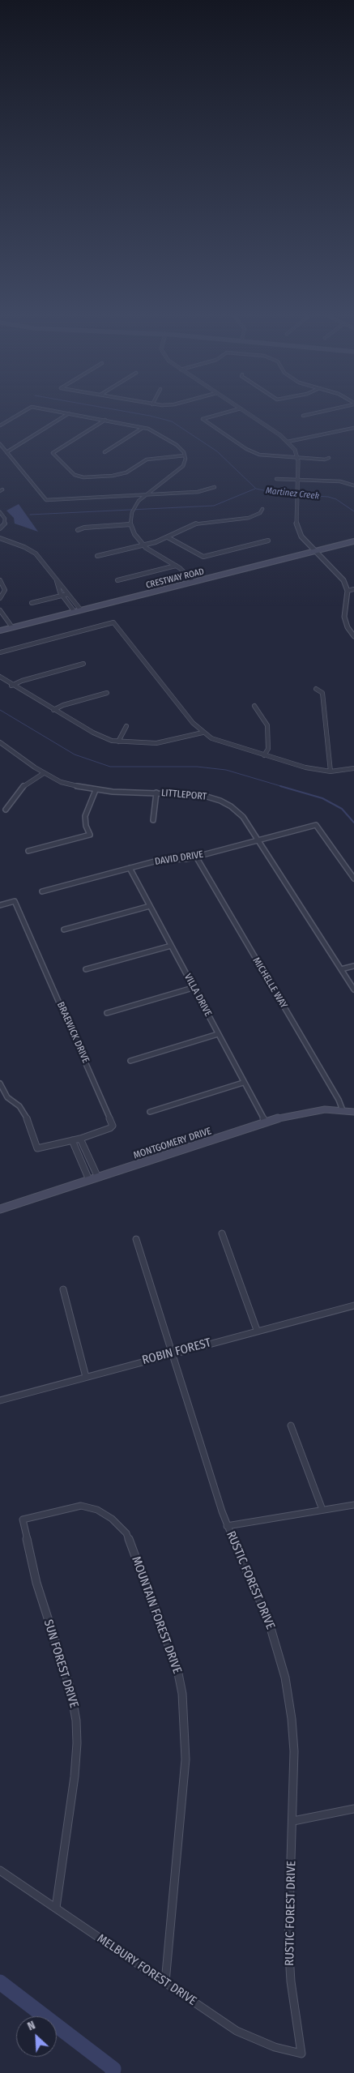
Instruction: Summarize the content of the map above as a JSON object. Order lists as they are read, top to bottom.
{
  "streets": {
    "main road": ["CRESTWAY ROAD", "MONTGOMERY DRIVE"],
    "street": [
      "LITTLEPORT",
      "DAVID DRIVE",
      "MICHELLE WAY",
      "VILLA DRIVE",
      "BRAEWICK DRIVE",
      "ROBIN FOREST",
      "RUSTIC FOREST DRIVE",
      "MOUNTAIN FOREST DRIVE",
      "SUN FOREST DRIVE",
      "MELBURY FOREST DRIVE"
    ]
  },
  "crossings": [
    ["LITTLEPORT", "DAVID DRIVE"],
    ["DAVID DRIVE", "MICHELLE WAY"],
    ["DAVID DRIVE", "VILLA DRIVE"],
    ["MICHELLE WAY", "MONTGOMERY DRIVE"],
    ["VILLA DRIVE", "MONTGOMERY DRIVE"],
    ["ROBIN FOREST", "RUSTIC FOREST DRIVE"],
    ["RUSTIC FOREST DRIVE", "MELBURY FOREST DRIVE"],
    ["MOUNTAIN FOREST DRIVE", "SUN FOREST DRIVE"],
    ["MOUNTAIN FOREST DRIVE", "MELBURY FOREST DRIVE"],
    ["SUN FOREST DRIVE", "MELBURY FOREST DRIVE"]
  ],
  "water": ["Martinez Creek"],
  "north": "top left"
}
